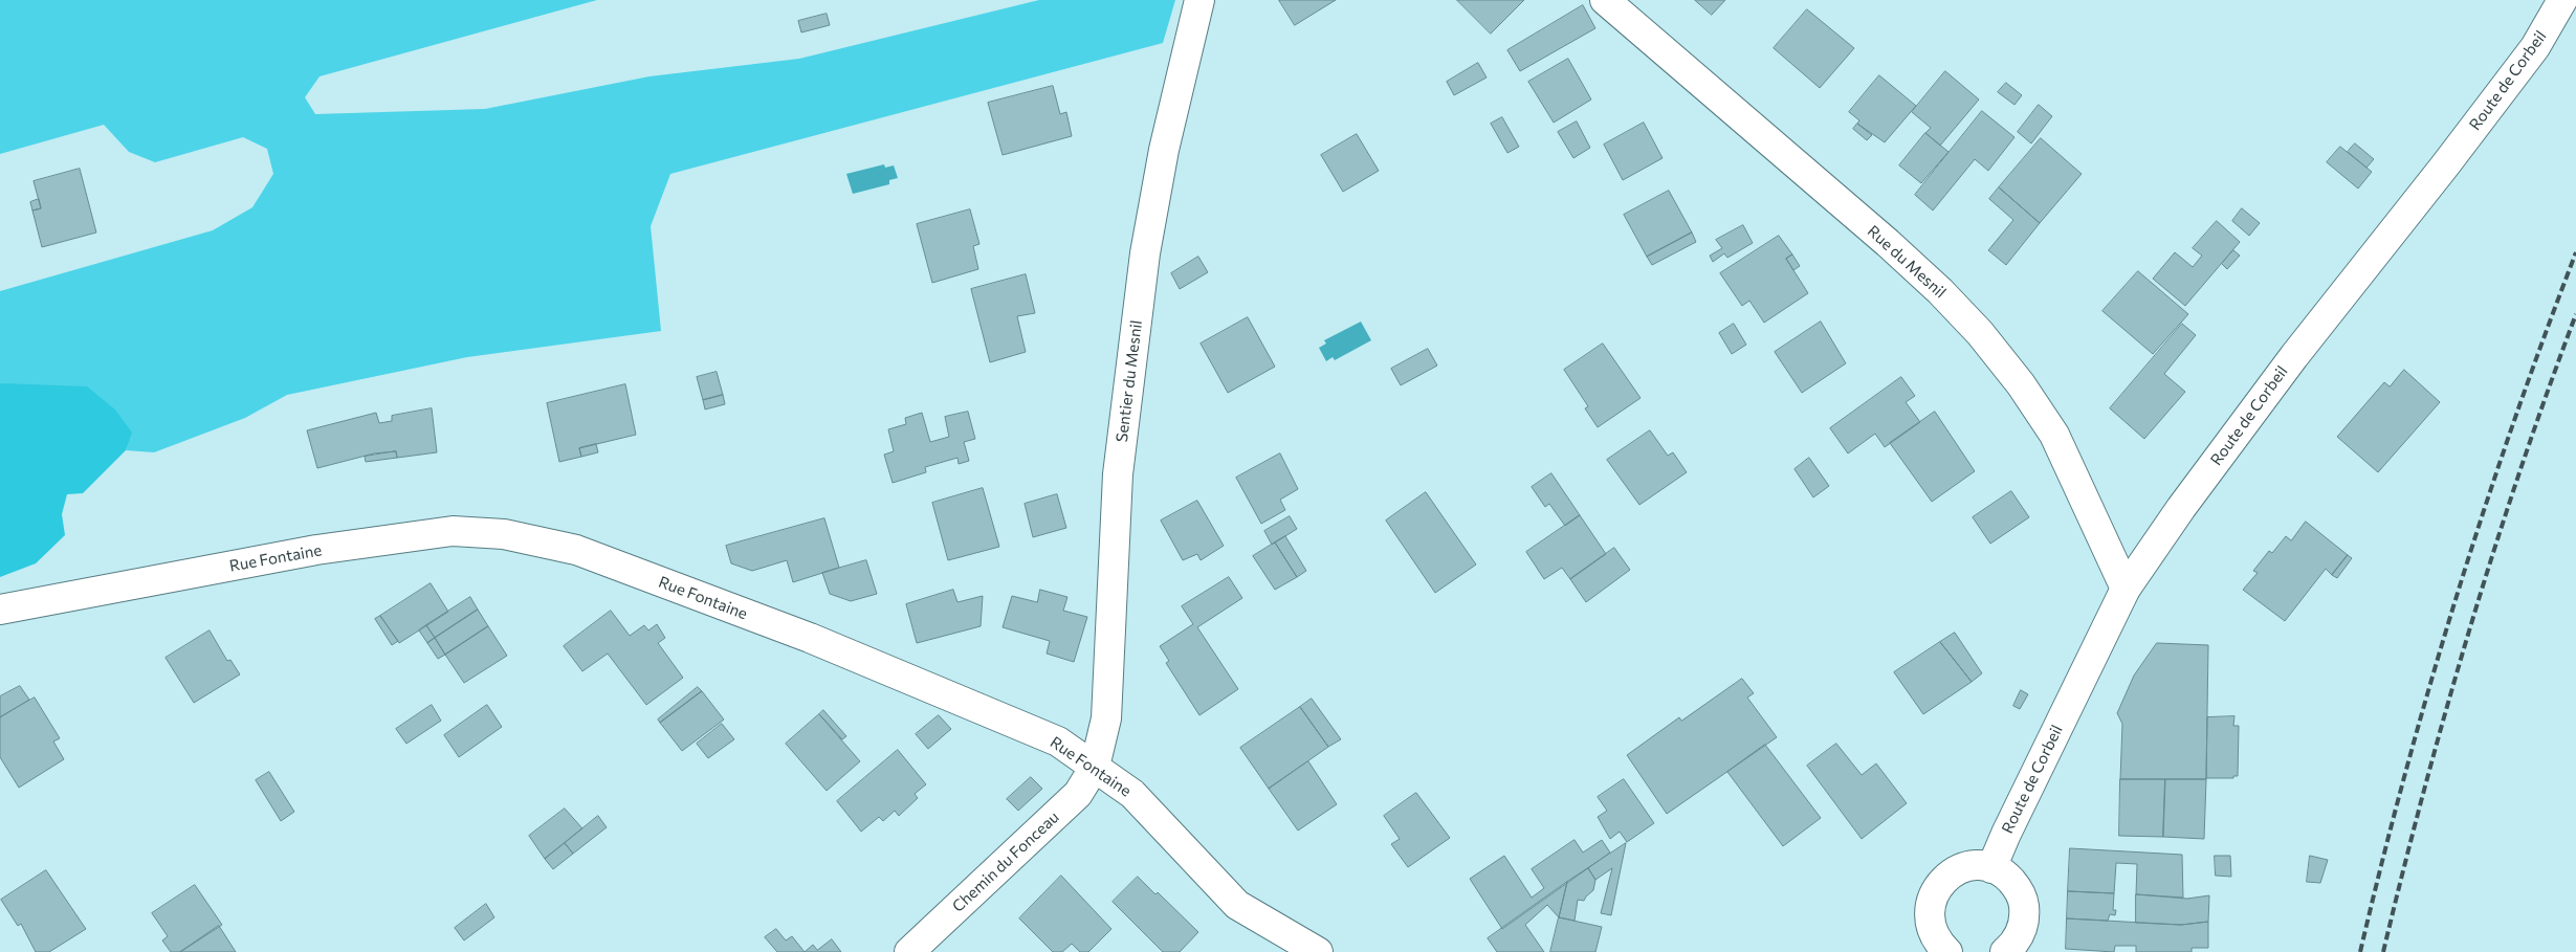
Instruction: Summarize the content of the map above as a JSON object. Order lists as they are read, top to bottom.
{
  "streets": {
    "street": [
      "Route de Corbeil",
      "Rue du Mesnil",
      "Sentier du Mesnil",
      "Rue Fontaine",
      "Chemin du Fonceau"
    ]
  },
  "crossings": [
    ["Route de Corbeil", "Rue du Mesnil"],
    ["Sentier du Mesnil", "Rue Fontaine"],
    ["Sentier du Mesnil", "Chemin du Fonceau"],
    ["Rue Fontaine", "Chemin du Fonceau"]
  ]
}
